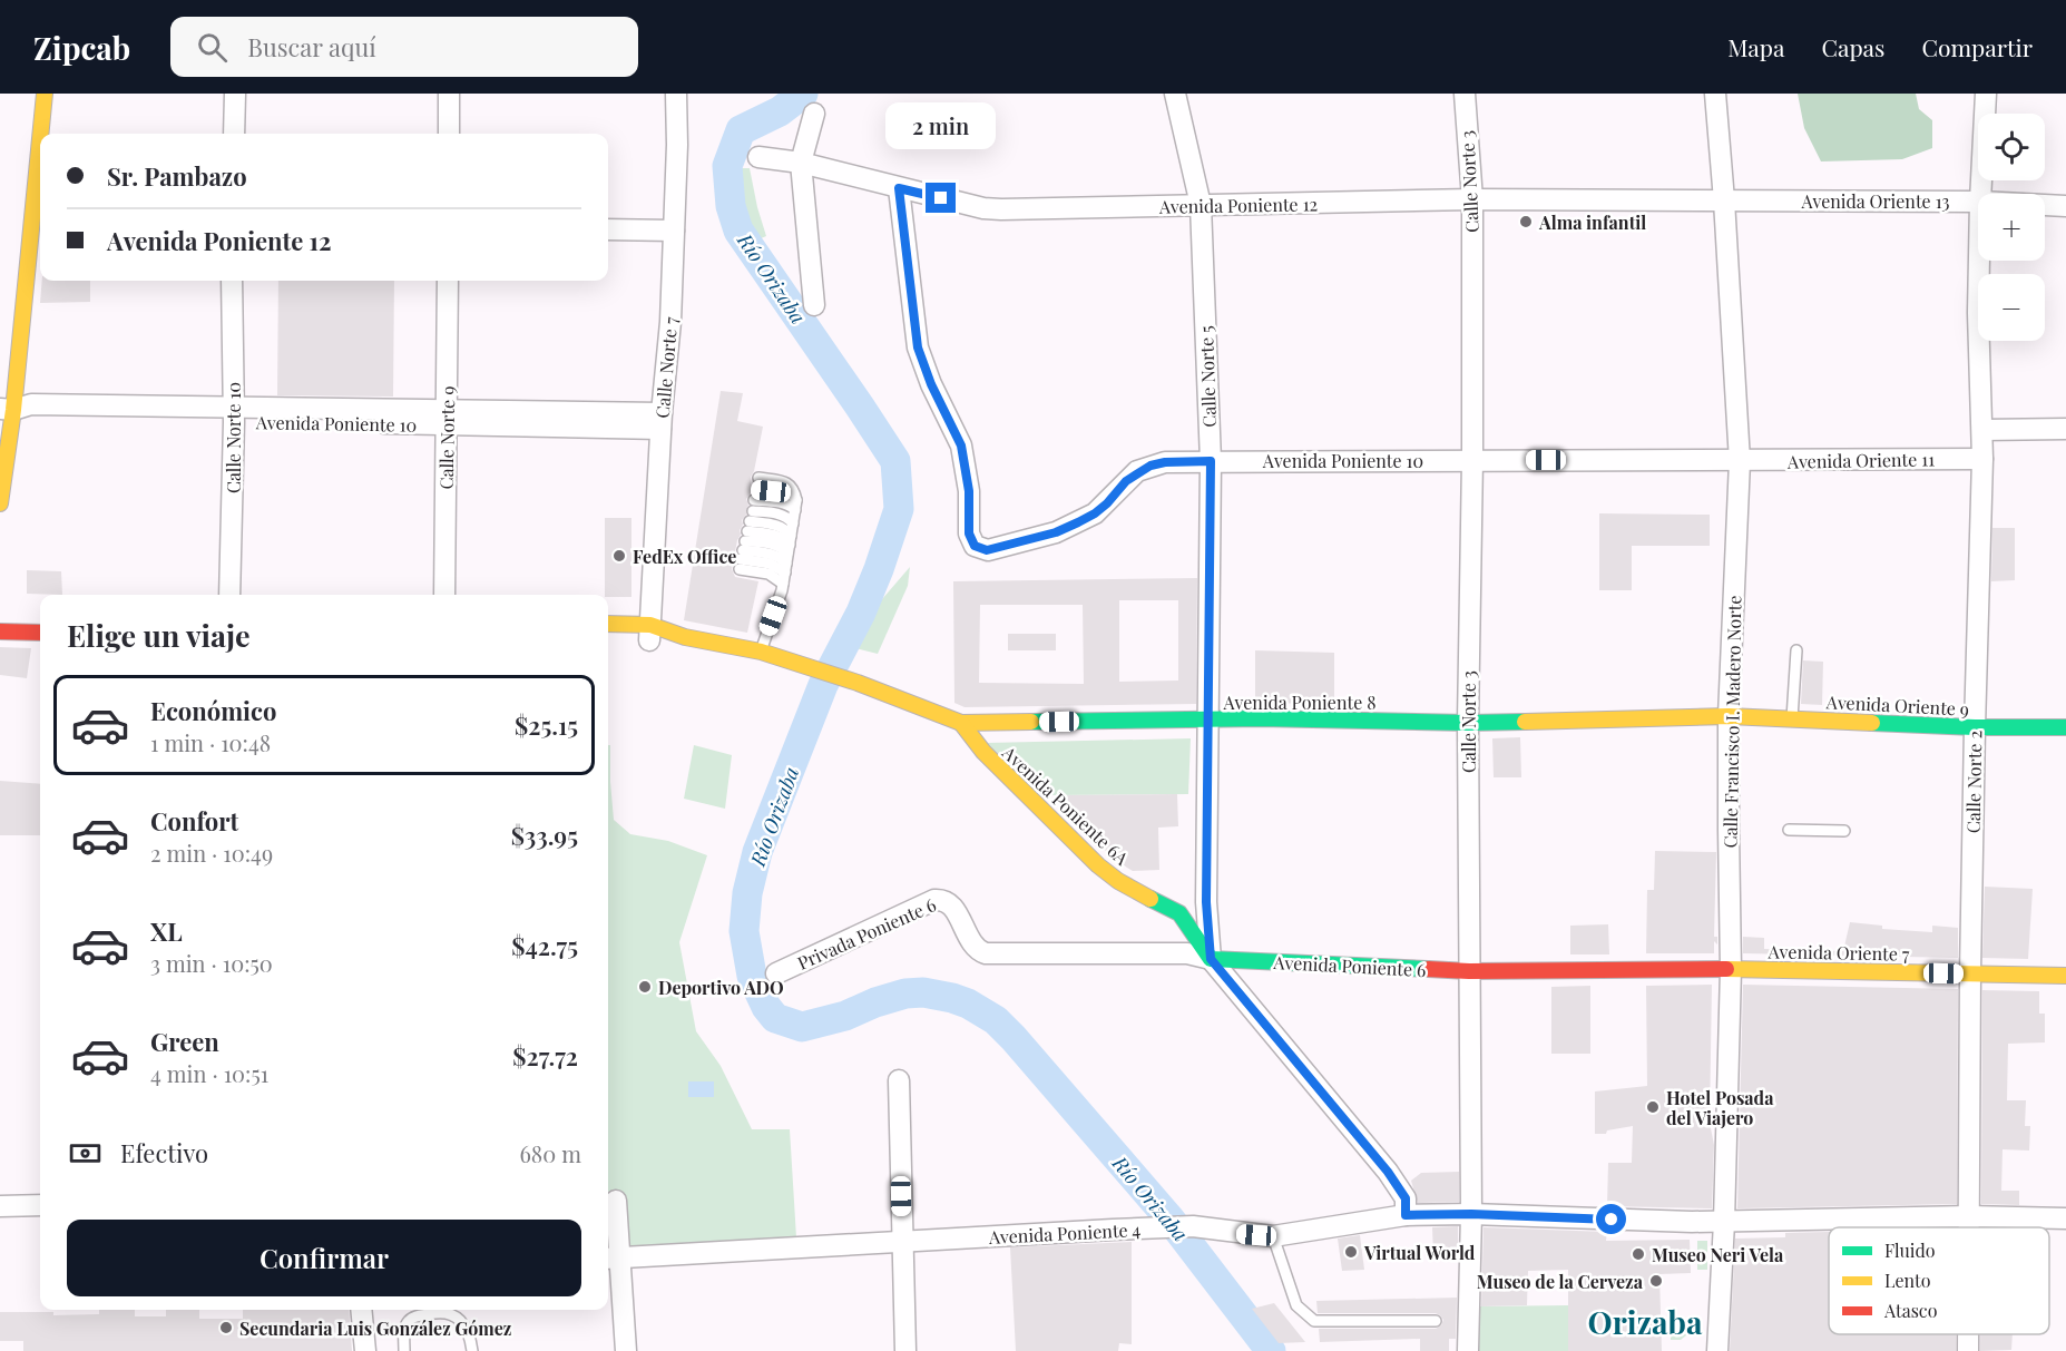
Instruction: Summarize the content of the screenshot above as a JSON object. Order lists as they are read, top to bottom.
{
  "streets": {
    "street": [
      "Calle Norte 3",
      "Avenida Oriente 13",
      "Avenida Poniente 12",
      "Calle Norte 7",
      "Calle Norte 5",
      "Avenida Poniente 10",
      "Calle Norte 10",
      "Calle Norte 9",
      "Avenida Oriente 11",
      "Avenida Poniente 8",
      "Avenida Oriente 9",
      "Calle Francisco I. Madero Norte",
      "Calle Norte 2",
      "Avenida Poniente 6A",
      "Privada Poniente 6",
      "Avenida Oriente 7",
      "Avenida Poniente 6",
      "Avenida Poniente 4"
    ]
  },
  "crossings": [
    ["Calle Norte 3", "Avenida Poniente 12"],
    ["Calle Norte 3", "Avenida Poniente 10"],
    ["Calle Norte 3", "Avenida Poniente 8"],
    ["Calle Norte 3", "Avenida Poniente 6"],
    ["Calle Norte 3", "Avenida Poniente 4"],
    ["Avenida Oriente 13", "Avenida Poniente 12"],
    ["Avenida Oriente 13", "Calle Francisco I. Madero Norte"],
    ["Avenida Poniente 12", "Calle Norte 5"],
    ["Avenida Poniente 12", "Avenida Poniente 10"],
    ["Avenida Poniente 12", "Calle Francisco I. Madero Norte"],
    ["Calle Norte 7", "Avenida Poniente 10"],
    ["Calle Norte 7", "Avenida Poniente 8"],
    ["Calle Norte 5", "Avenida Poniente 10"],
    ["Calle Norte 5", "Avenida Poniente 8"],
    ["Calle Norte 5", "Avenida Poniente 6A"],
    ["Calle Norte 5", "Avenida Poniente 6"],
    ["Avenida Poniente 10", "Calle Norte 10"],
    ["Avenida Poniente 10", "Calle Norte 9"],
    ["Avenida Poniente 10", "Avenida Oriente 11"],
    ["Avenida Poniente 10", "Calle Francisco I. Madero Norte"],
    ["Avenida Oriente 11", "Calle Francisco I. Madero Norte"],
    ["Avenida Oriente 11", "Calle Norte 2"],
    ["Avenida Poniente 8", "Avenida Oriente 9"],
    ["Avenida Poniente 8", "Calle Francisco I. Madero Norte"],
    ["Avenida Poniente 8", "Avenida Poniente 6A"],
    ["Avenida Oriente 9", "Calle Francisco I. Madero Norte"],
    ["Avenida Oriente 9", "Calle Norte 2"],
    ["Calle Francisco I. Madero Norte", "Avenida Oriente 7"],
    ["Calle Francisco I. Madero Norte", "Avenida Poniente 6"],
    ["Calle Francisco I. Madero Norte", "Avenida Poniente 4"],
    ["Calle Norte 2", "Avenida Oriente 7"],
    ["Calle Norte 2", "Avenida Poniente 4"],
    ["Avenida Poniente 6A", "Avenida Poniente 6"],
    ["Privada Poniente 6", "Avenida Poniente 6"],
    ["Avenida Oriente 7", "Avenida Poniente 6"]
  ],
  "districts": ["Orizaba"],
  "water": ["Río Orizaba"],
  "places": [
    "Alma infantil",
    "FedEx Office",
    "Deportivo ADO",
    "Hotel Posada del Viajero",
    "Virtual World",
    "Museo Neri Vela",
    "Museo de la Cerveza",
    "Secundaria Luis González Gómez"
  ],
  "legend": ["Fluido", "Lento", "Atasco"],
  "page": {
    "header": "Zipcab",
    "search": "Buscar aquí",
    "nav": ["Mapa", "Capas", "Compartir"],
    "bubble": "2 min",
    "map_buttons": ["+", "−"],
    "banner": ["Sr. Pambazo", "Avenida Poniente 12"],
    "heading": "Elige un viaje",
    "list": [
      {
        "name": "Económico",
        "note": "1 min · 10:48",
        "value": "$25.15"
      },
      {
        "name": "Confort",
        "note": "2 min · 10:49",
        "value": "$33.95"
      },
      {
        "name": "XL",
        "note": "3 min · 10:50",
        "value": "$42.75"
      },
      {
        "name": "Green",
        "note": "4 min · 10:51",
        "value": "$27.72"
      }
    ],
    "pay": ["Efectivo", "680 m"],
    "buttons": "Confirmar"
  }
}
